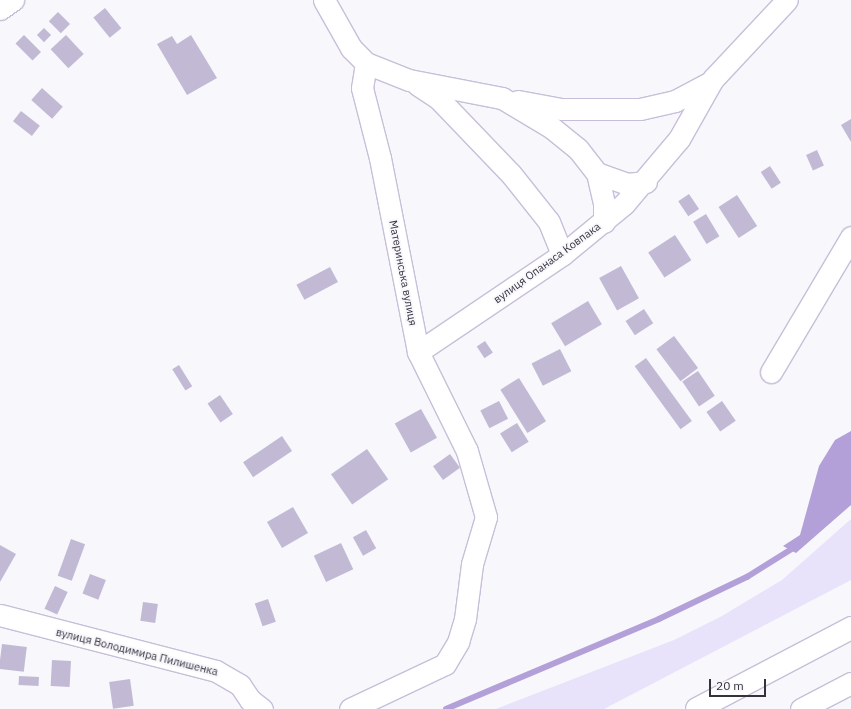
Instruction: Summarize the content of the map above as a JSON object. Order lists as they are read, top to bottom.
{
  "streets": {
    "street": ["вулиця Опанаса Ковпака", "Материнська вулиця", "вулиця Володимира Пилишенка"]
  },
  "crossings": [
    ["вулиця Опанаса Ковпака", "Материнська вулиця"]
  ],
  "scale_bar": "20 m"
}
